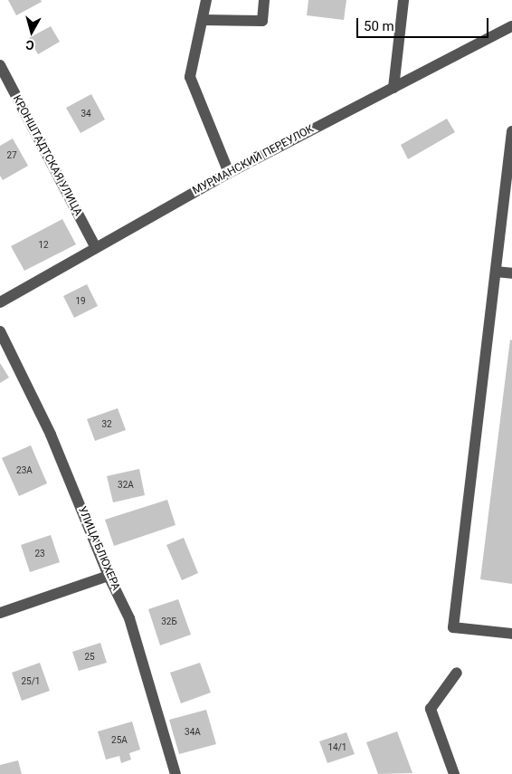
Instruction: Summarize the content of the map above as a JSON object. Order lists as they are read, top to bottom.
{
  "streets": {
    "street": ["КРОНШТАДТСКАЯ УЛИЦА", "МУРМАНСКИЙ ПЕРЕУЛОК", "УЛИЦА БЛЮХЕРА"]
  },
  "crossings": [
    ["КРОНШТАДТСКАЯ УЛИЦА", "МУРМАНСКИЙ ПЕРЕУЛОК"]
  ],
  "house_numbers": [
    "34",
    "27",
    "12",
    "19",
    "32",
    "23А",
    "32А",
    "23",
    "32Б",
    "25",
    "25/1",
    "34А",
    "25А",
    "14/1"
  ],
  "scale_bar": "50 m",
  "north": "bottom"
}
